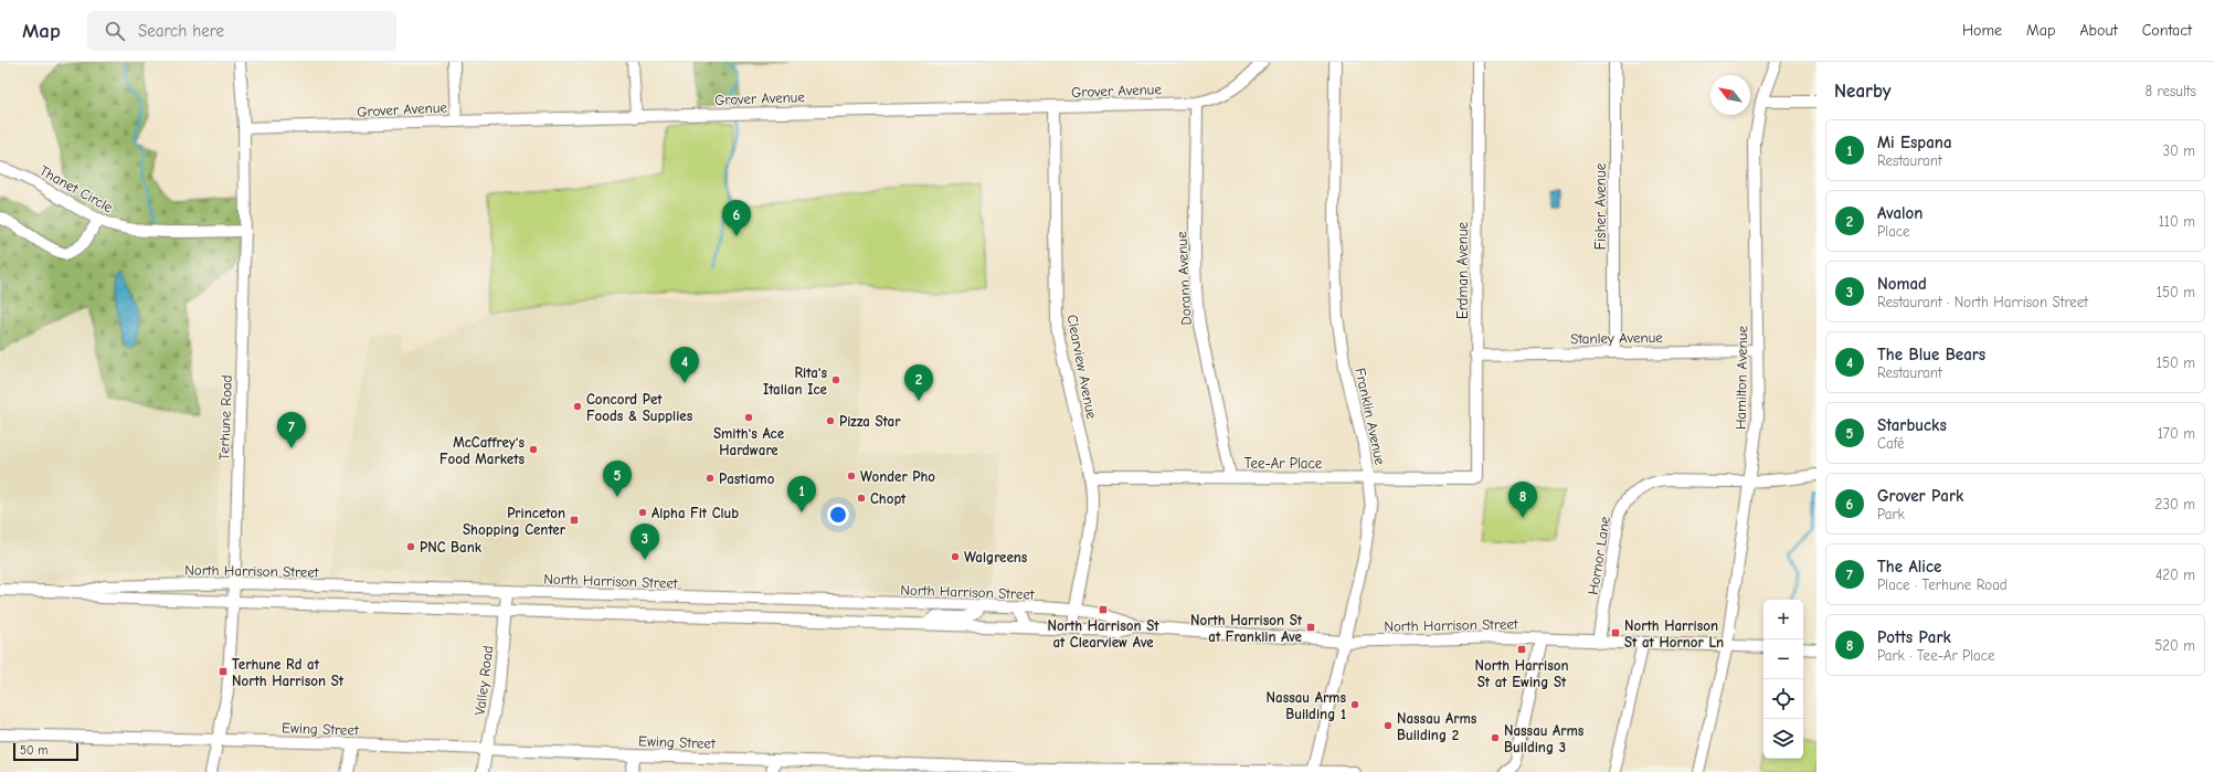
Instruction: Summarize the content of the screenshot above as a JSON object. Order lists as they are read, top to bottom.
{
  "streets": {
    "street": [
      "Grover Avenue",
      "Thanet Circle",
      "Fisher Avenue",
      "Erdman Avenue",
      "Dorann Avenue",
      "Stanley Avenue",
      "Clearview Avenue",
      "Hamilton Avenue",
      "Franklin Avenue",
      "Terhune Road",
      "Tee-Ar Place",
      "Hornor Lane",
      "North Harrison Street",
      "Valley Road",
      "Ewing Street"
    ]
  },
  "crossings": [
    ["Grover Avenue", "Dorann Avenue"],
    ["Grover Avenue", "Clearview Avenue"],
    ["Grover Avenue", "Terhune Road"],
    ["Thanet Circle", "Terhune Road"],
    ["Fisher Avenue", "Stanley Avenue"],
    ["Erdman Avenue", "Stanley Avenue"],
    ["Erdman Avenue", "Tee-Ar Place"],
    ["Dorann Avenue", "Tee-Ar Place"],
    ["Stanley Avenue", "Hamilton Avenue"],
    ["Clearview Avenue", "Tee-Ar Place"],
    ["Clearview Avenue", "North Harrison Street"],
    ["Hamilton Avenue", "Hornor Lane"],
    ["Hamilton Avenue", "North Harrison Street"],
    ["Franklin Avenue", "Tee-Ar Place"],
    ["Franklin Avenue", "North Harrison Street"],
    ["Franklin Avenue", "Ewing Street"],
    ["Terhune Road", "North Harrison Street"],
    ["Terhune Road", "Ewing Street"],
    ["Hornor Lane", "North Harrison Street"],
    ["North Harrison Street", "Valley Road"],
    ["Valley Road", "Ewing Street"]
  ],
  "places": {
    "other": [
      "Rita's Italian Ice",
      "Concord Pet Foods & Supplies",
      "Smith's Ace Hardware",
      "Pizza Star",
      "McCaffrey's Food Markets",
      "Wonder Pho",
      "Pastiamo",
      "Chopt",
      "Alpha Fit Club",
      "PNC Bank",
      "Walgreens",
      "Nassau Arms Building 1",
      "Nassau Arms Building 2",
      "Nassau Arms Building 3"
    ],
    "transit": [
      "Princeton Shopping Center",
      "North Harrison St at Clearview Ave",
      "North Harrison St at Franklin Ave",
      "North Harrison St at Hornor Ln",
      "North Harrison St at Ewing St",
      "Terhune Rd at North Harrison St"
    ]
  },
  "scale_bar": "50 m",
  "north": "top left",
  "page": {
    "header": "Map",
    "search": "Search here",
    "nav": [
      "Home",
      "Map",
      "About",
      "Contact"
    ],
    "heading": ["Nearby", "8 results"],
    "list": [
      {
        "mark": "1",
        "name": "Mi Espana",
        "note": "Restaurant",
        "value": "30 m"
      },
      {
        "mark": "2",
        "name": "Avalon",
        "note": "Place",
        "value": "110 m"
      },
      {
        "mark": "3",
        "name": "Nomad",
        "note": "Restaurant · North Harrison Street",
        "value": "150 m"
      },
      {
        "mark": "4",
        "name": "The Blue Bears",
        "note": "Restaurant",
        "value": "150 m"
      },
      {
        "mark": "5",
        "name": "Starbucks",
        "note": "Café",
        "value": "170 m"
      },
      {
        "mark": "6",
        "name": "Grover Park",
        "note": "Park",
        "value": "230 m"
      },
      {
        "mark": "7",
        "name": "The Alice",
        "note": "Place · Terhune Road",
        "value": "420 m"
      },
      {
        "mark": "8",
        "name": "Potts Park",
        "note": "Park · Tee-Ar Place",
        "value": "520 m"
      }
    ],
    "pins": [
      "6",
      "4",
      "2",
      "7",
      "5",
      "1",
      "8",
      "3"
    ],
    "map_buttons": ["+", "−"],
    "scale": "50 m"
  }
}
